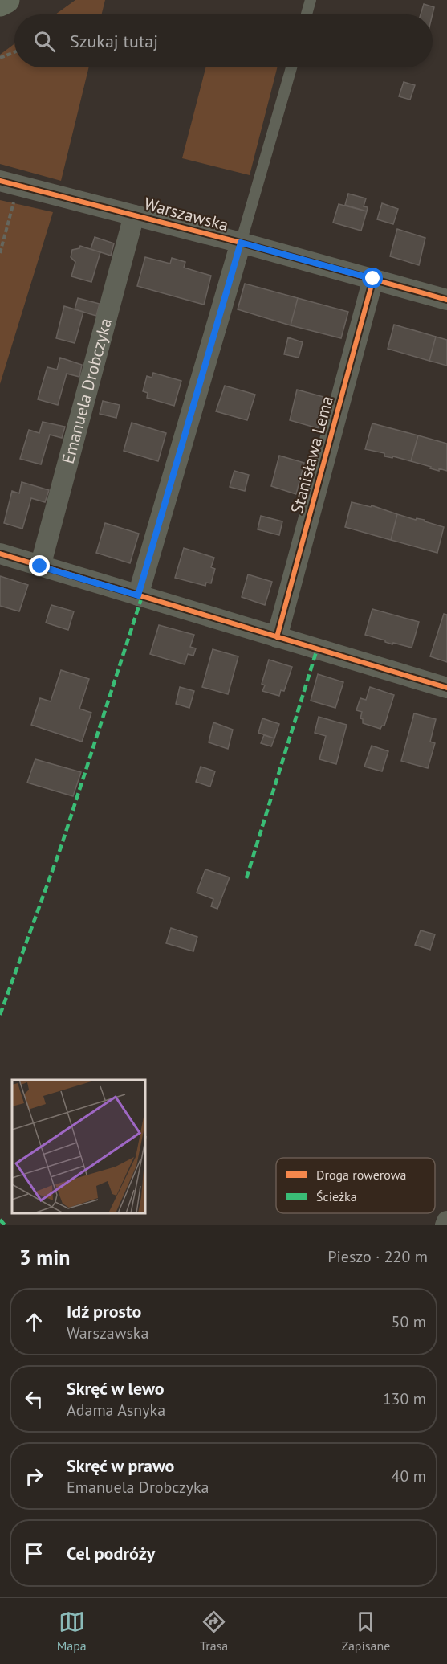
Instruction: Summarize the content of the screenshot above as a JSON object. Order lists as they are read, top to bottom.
{
  "streets": {
    "street": ["Warszawska", "Emanuela Drobczyka", "Stanisława Lema"]
  },
  "crossings": [
    ["Warszawska", "Emanuela Drobczyka"],
    ["Warszawska", "Stanisława Lema"]
  ],
  "legend": ["Droga rowerowa", "Ścieżka"],
  "page": {
    "search": "Szukaj tutaj",
    "heading": ["3 min", "Pieszo · 220 m"],
    "list": [
      ["Idź prosto", "Warszawska", "50 m"],
      ["Skręć w lewo", "Adama Asnyka", "130 m"],
      ["Skręć w prawo", "Emanuela Drobczyka", "40 m"],
      "Cel podróży"
    ],
    "nav": ["Mapa", "Trasa", "Zapisane"]
  }
}
